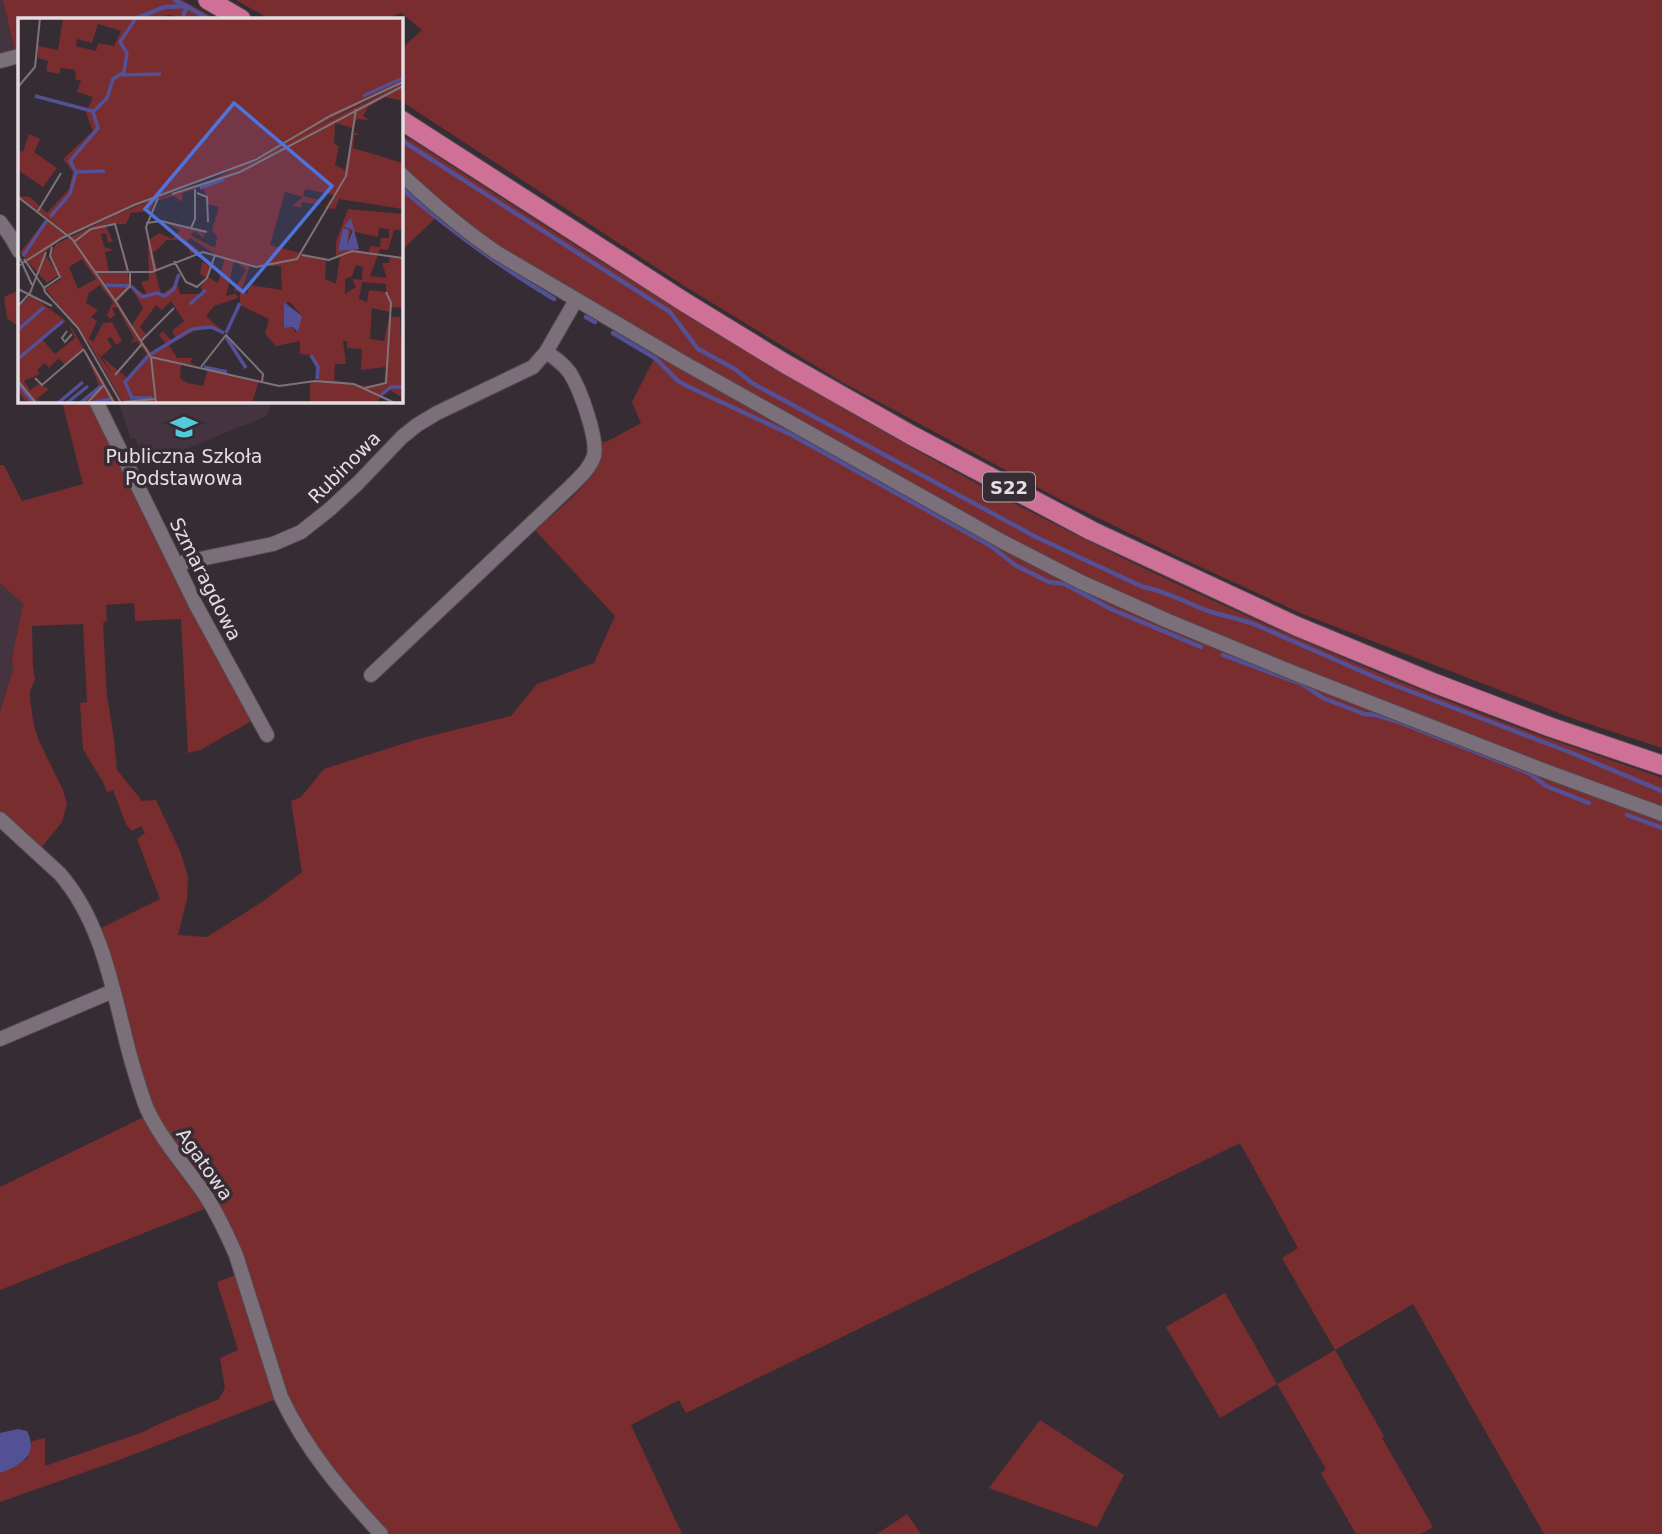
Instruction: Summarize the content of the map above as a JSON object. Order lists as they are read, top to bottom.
{
  "streets": {
    "highway": ["S22"],
    "street": ["Rubinowa", "Szmaragdowa", "Agatowa"]
  },
  "crossings": [
    ["Rubinowa", "Szmaragdowa"]
  ],
  "places": {
    "school or university": ["Publiczna Szkoła Podstawowa"]
  }
}
